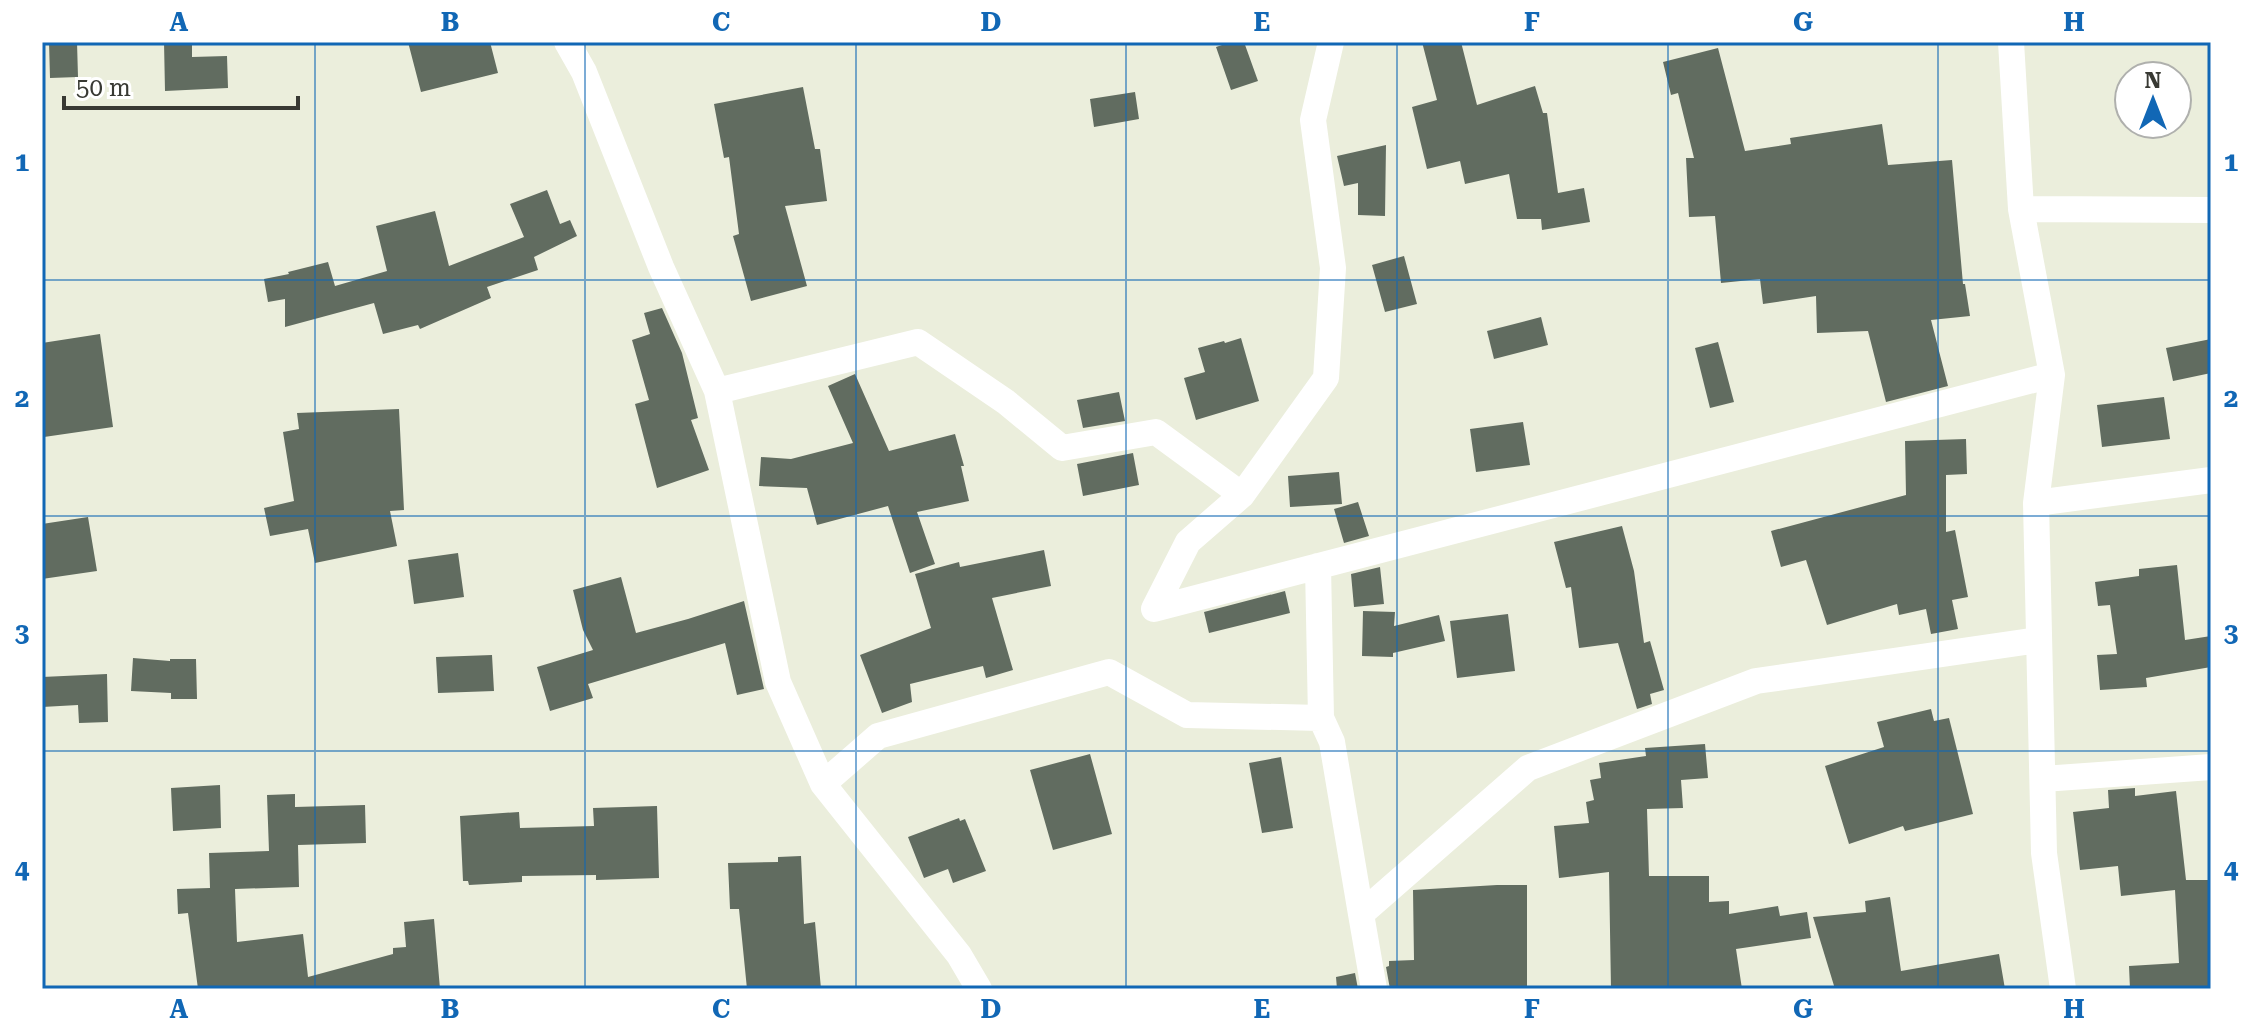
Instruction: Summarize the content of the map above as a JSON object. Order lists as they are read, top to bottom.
{
  "scale_bar": "50 m",
  "north": "top",
  "grid": {
    "columns": [
      "A",
      "B",
      "C",
      "D",
      "E",
      "F",
      "G",
      "H"
    ],
    "rows": [
      "1",
      "2",
      "3",
      "4"
    ]
  }
}
